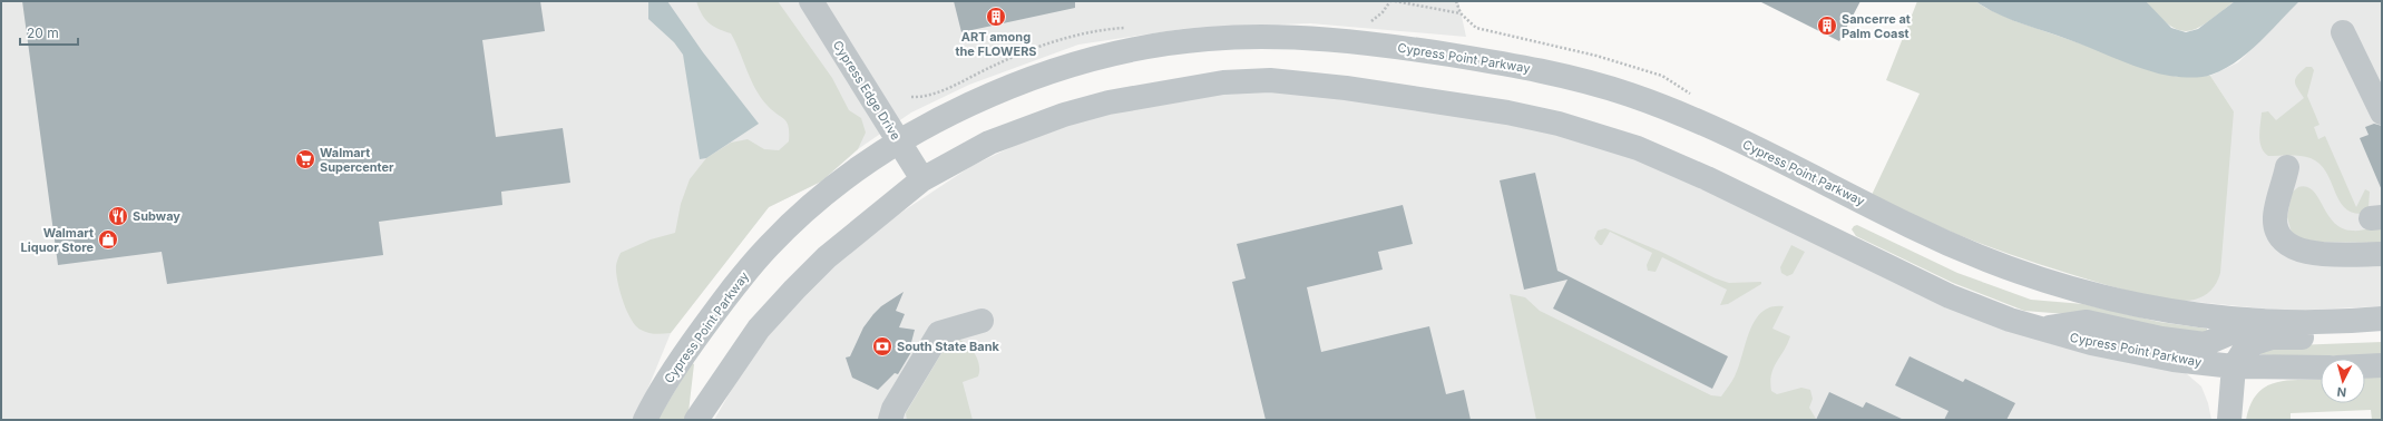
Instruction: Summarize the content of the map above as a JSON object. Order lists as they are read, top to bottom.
{
  "streets": {
    "street": ["Cypress Point Parkway", "Cypress Edge Drive"]
  },
  "crossings": [
    ["Cypress Point Parkway", "Cypress Edge Drive"]
  ],
  "places": {
    "building": ["ART among the FLOWERS", "Sancerre at Palm Coast"],
    "supermarket": ["Walmart Supercenter"],
    "restaurant": ["Subway"],
    "shop": ["Walmart Liquor Store"],
    "bank": ["South State Bank"]
  },
  "scale_bar": "20 m",
  "north": "bottom"
}
